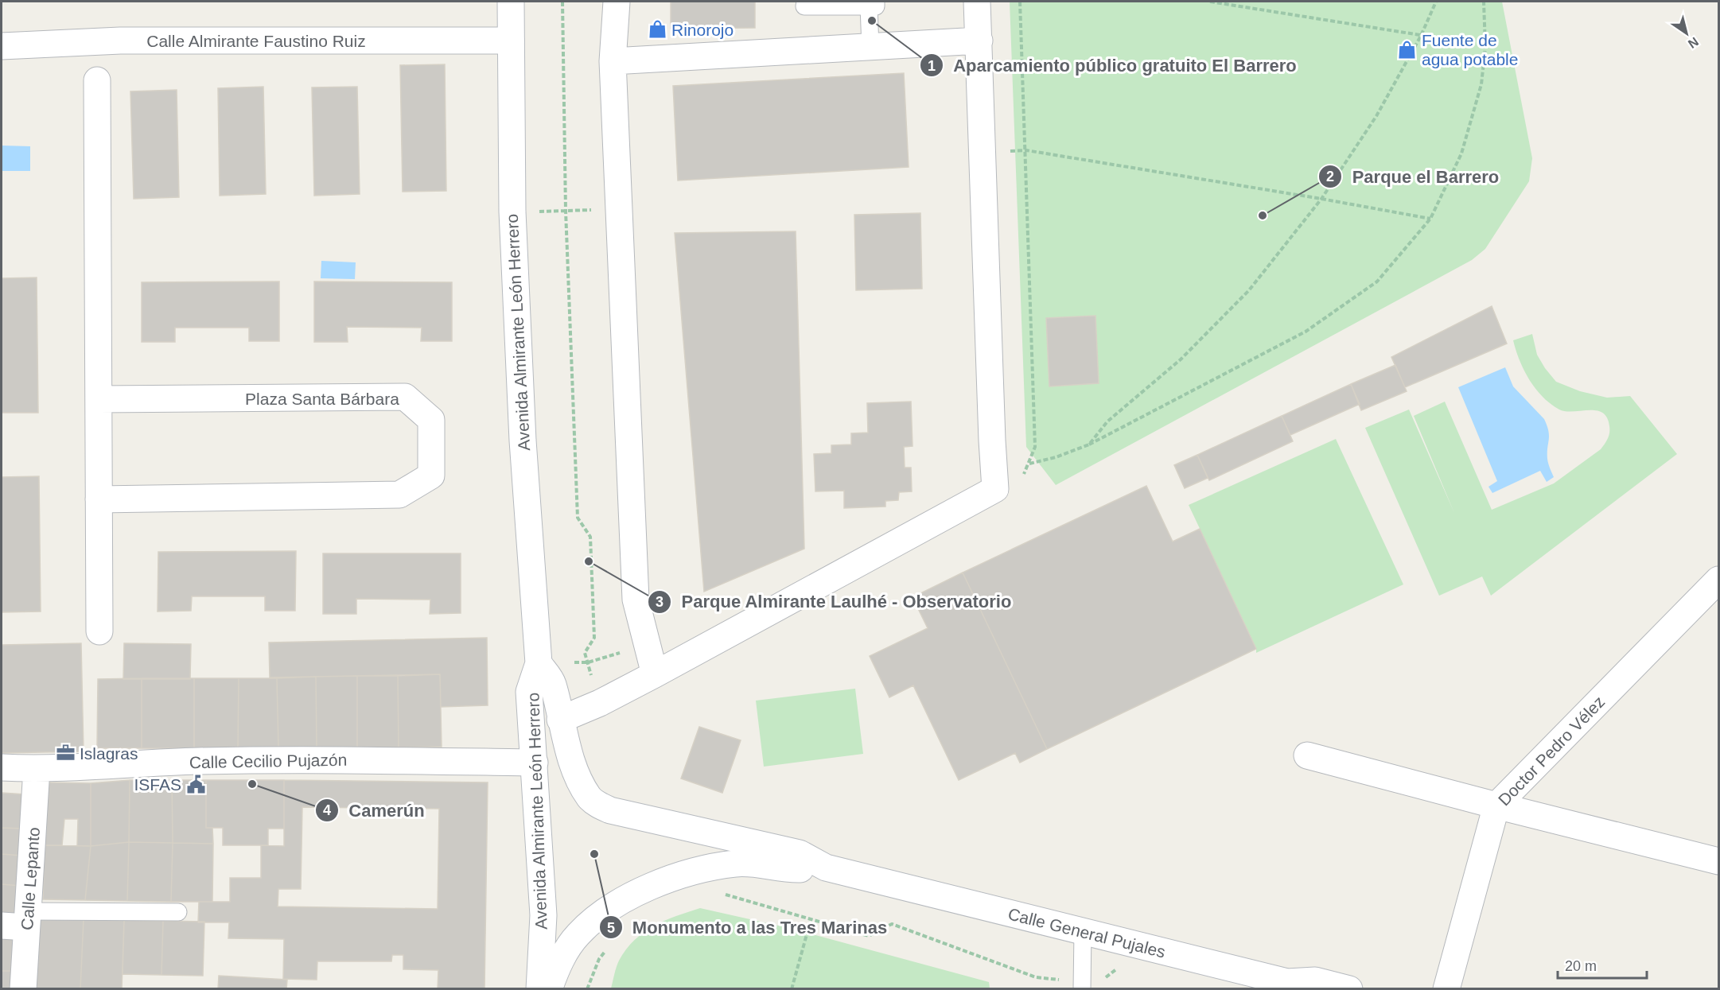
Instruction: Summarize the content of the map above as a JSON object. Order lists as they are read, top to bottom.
{
  "streets": {
    "street": [
      "Calle Almirante Faustino Ruiz",
      "Avenida Almirante León Herrero",
      "Plaza Santa Bárbara",
      "Doctor Pedro Vélez",
      "Calle Cecilio Pujazón",
      "Calle Lepanto",
      "Calle General Pujales"
    ]
  },
  "crossings": [
    ["Calle Almirante Faustino Ruiz", "Avenida Almirante León Herrero"],
    ["Avenida Almirante León Herrero", "Calle Cecilio Pujazón"],
    ["Avenida Almirante León Herrero", "Calle General Pujales"],
    ["Calle Cecilio Pujazón", "Calle Lepanto"]
  ],
  "places": {
    "other": [
      "Aparcamiento público gratuito El Barrero",
      "Parque el Barrero",
      "Parque Almirante Laulhé - Observatorio",
      "Camerún",
      "Monumento a las Tres Marinas"
    ],
    "shop": ["Rinorojo", "Fuente de agua potable"],
    "office": ["Islagras"],
    "public building": ["ISFAS"]
  },
  "scale_bar": "20 m",
  "north": "bottom right"
}
